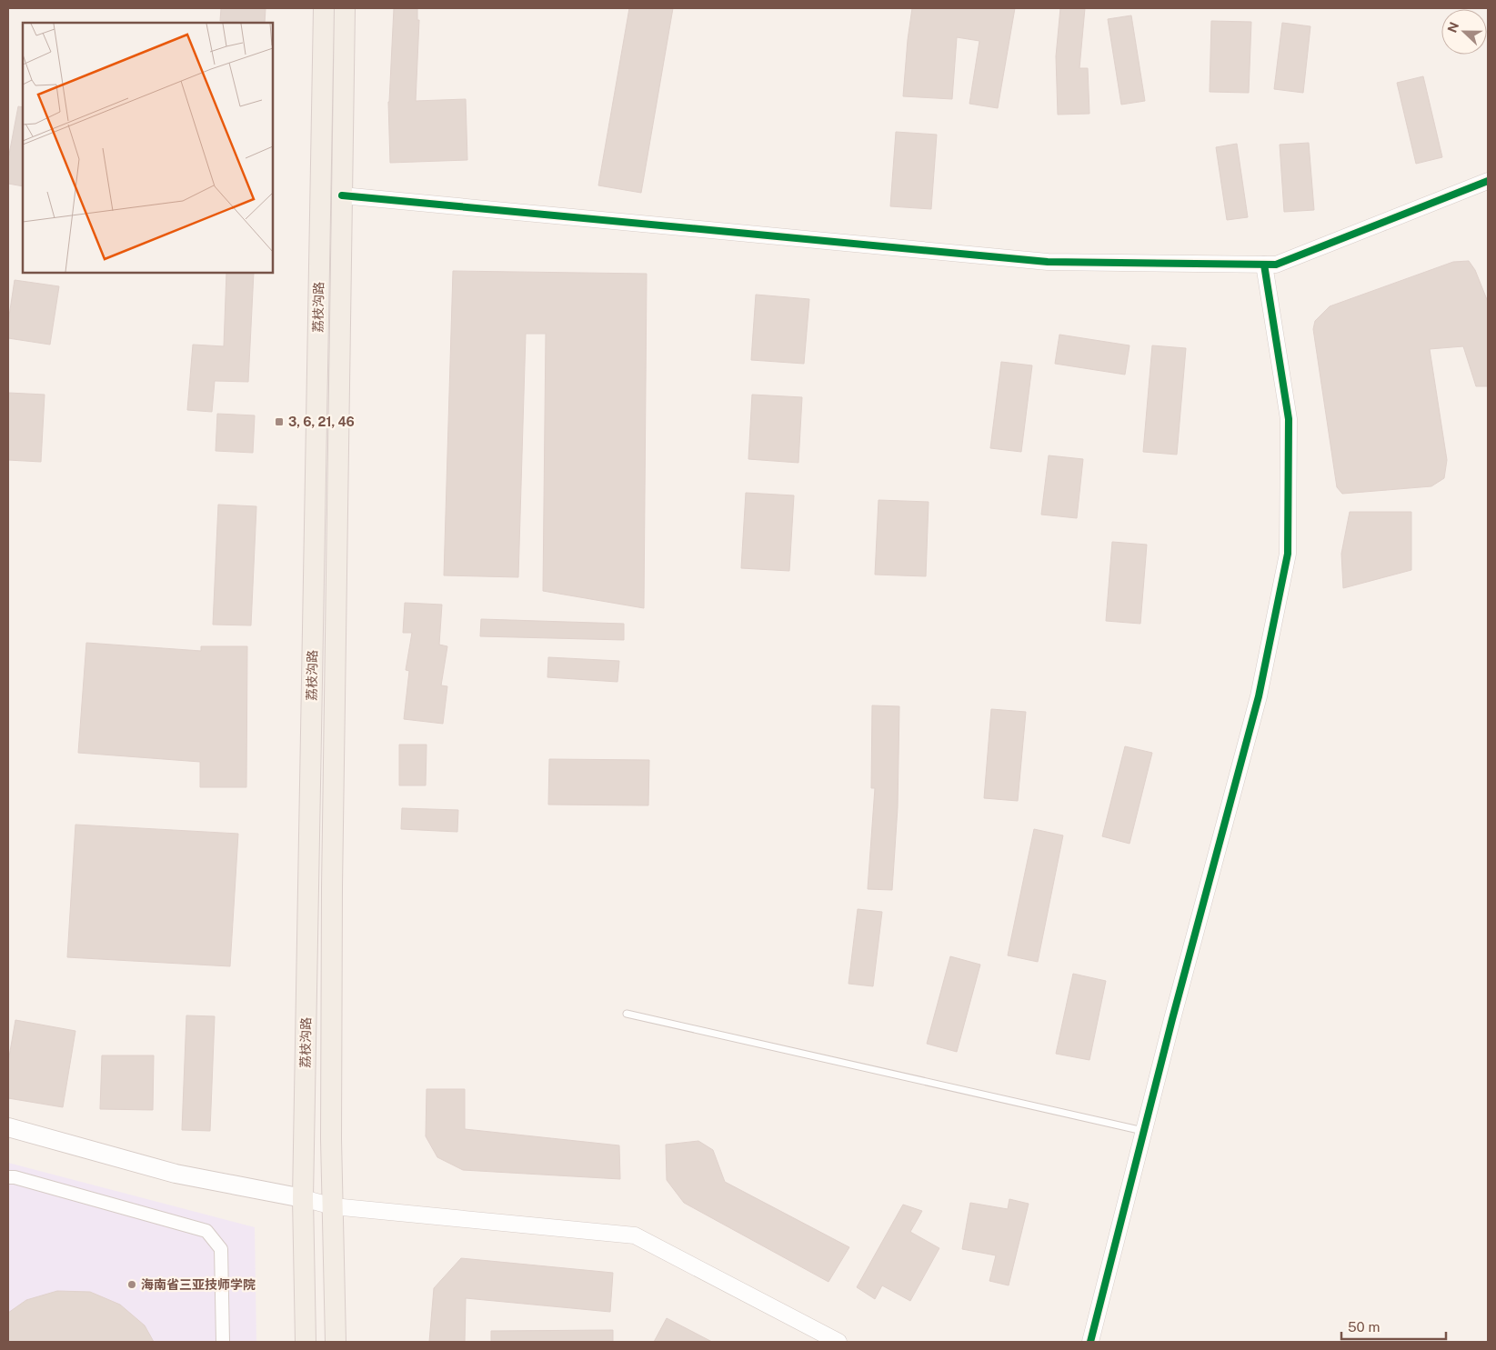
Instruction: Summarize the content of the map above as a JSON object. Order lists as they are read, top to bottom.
{
  "streets": {
    "main road": ["荔枝沟路"]
  },
  "places": {
    "transit": ["3, 6, 21, 46"],
    "other": ["海南省三亚技师学院"]
  },
  "scale_bar": "50 m",
  "north": "left"
}
